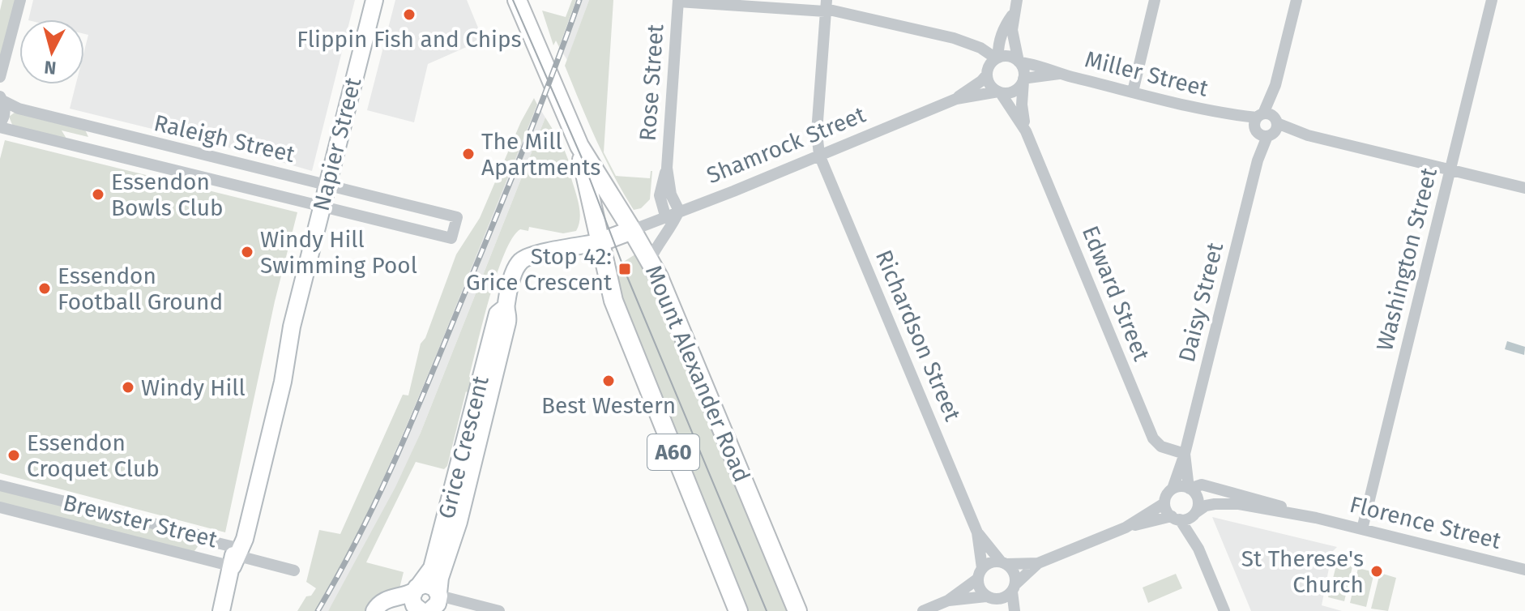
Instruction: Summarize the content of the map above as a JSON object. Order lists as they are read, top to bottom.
{
  "streets": {
    "main road": ["Mount Alexander Road", "A60"],
    "street": [
      "Miller Street",
      "Rose Street",
      "Raleigh Street",
      "Napier Street",
      "Shamrock Street",
      "Washington Street",
      "Edward Street",
      "Daisy Street",
      "Richardson Street",
      "Grice Crescent",
      "Brewster Street",
      "Florence Street"
    ]
  },
  "crossings": [
    ["Miller Street", "Shamrock Street"],
    ["Miller Street", "Washington Street"],
    ["Miller Street", "Edward Street"],
    ["Miller Street", "Daisy Street"],
    ["Rose Street", "Shamrock Street"],
    ["Raleigh Street", "Napier Street"],
    ["Napier Street", "Brewster Street"],
    ["Shamrock Street", "Edward Street"],
    ["Shamrock Street", "Richardson Street"],
    ["Shamrock Street", "Mount Alexander Road"],
    ["Washington Street", "Florence Street"],
    ["Edward Street", "Daisy Street"],
    ["Daisy Street", "Florence Street"],
    ["Mount Alexander Road", "Grice Crescent"]
  ],
  "places": {
    "other": [
      "Flippin Fish and Chips",
      "The Mill Apartments",
      "Essendon Bowls Club",
      "Windy Hill Swimming Pool",
      "Essendon Football Ground",
      "Best Western",
      "Windy Hill",
      "Essendon Croquet Club",
      "St Therese's Church"
    ],
    "transit": ["Stop 42: Grice Crescent"]
  },
  "north": "bottom"
}
